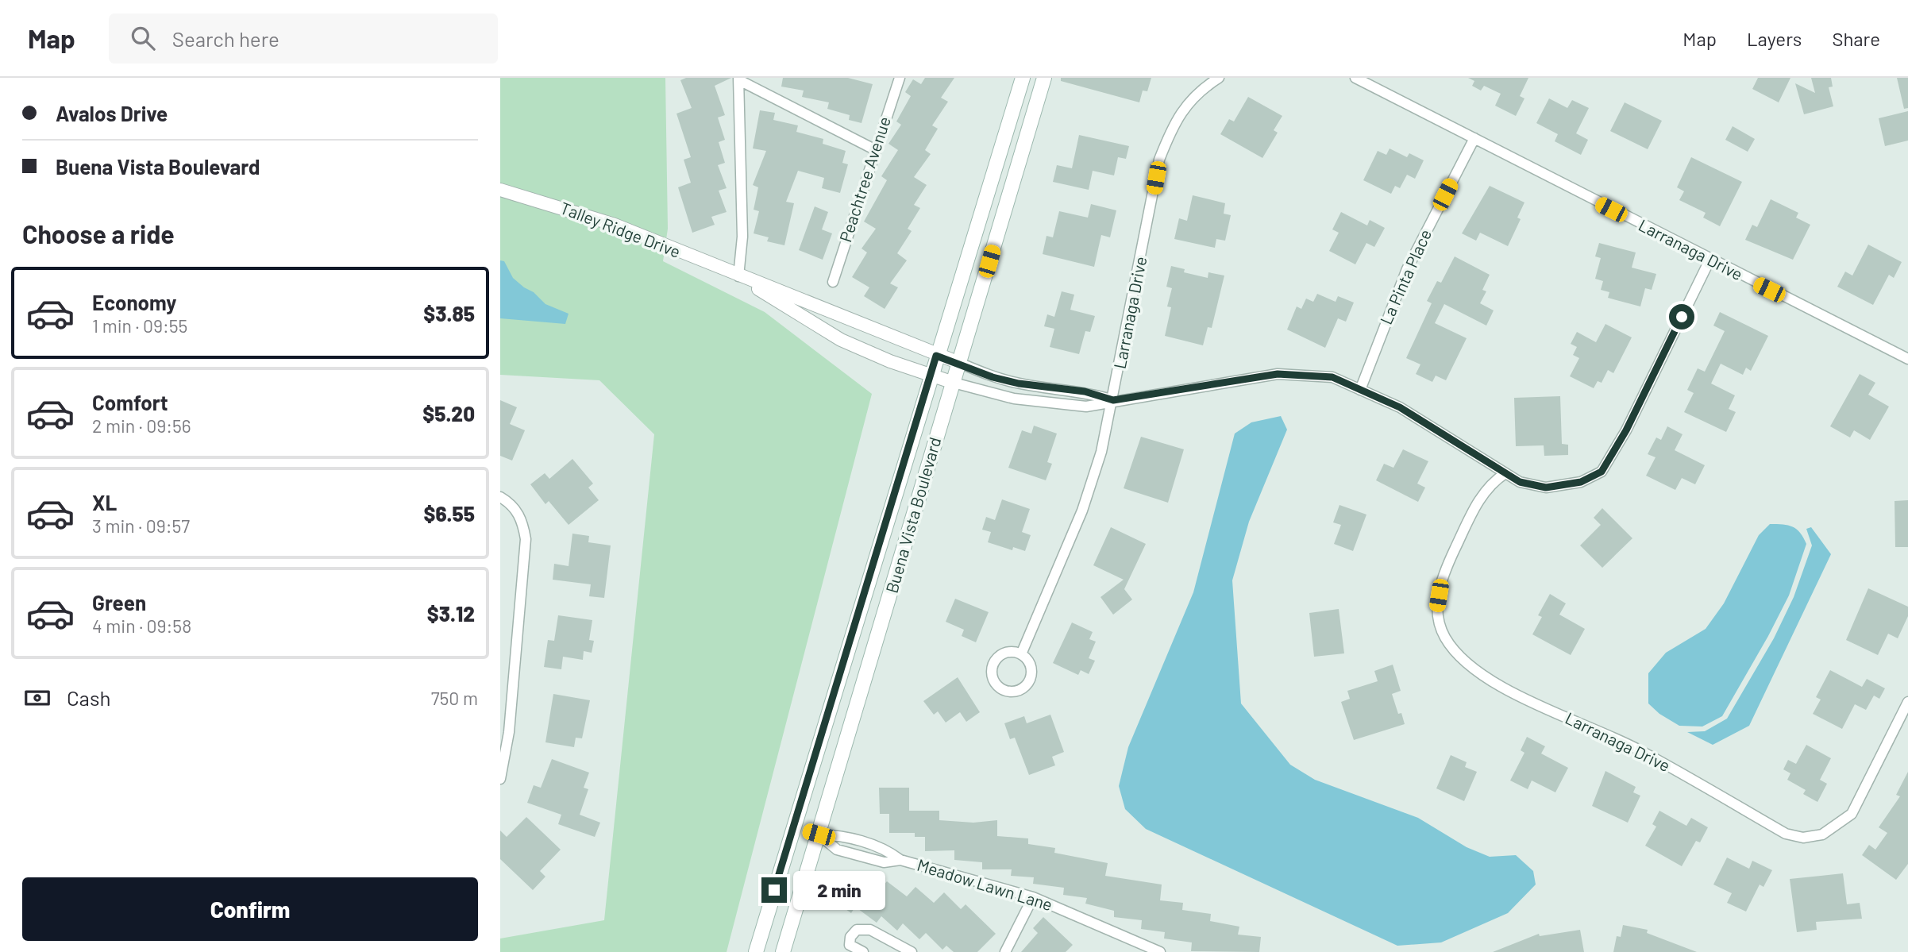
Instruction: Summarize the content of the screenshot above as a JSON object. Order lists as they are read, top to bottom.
{
  "streets": {
    "main road": ["Buena Vista Boulevard"],
    "street": [
      "Peachtree Avenue",
      "Talley Ridge Drive",
      "Larranaga Drive",
      "La Pinta Place",
      "Meadow Lawn Lane"
    ]
  },
  "crossings": [
    ["Talley Ridge Drive", "Buena Vista Boulevard"],
    ["Larranaga Drive", "La Pinta Place"],
    ["Buena Vista Boulevard", "Meadow Lawn Lane"]
  ],
  "page": {
    "header": "Map",
    "search": "Search here",
    "nav": ["Map", "Layers", "Share"],
    "banner": ["Avalos Drive", "Buena Vista Boulevard"],
    "heading": "Choose a ride",
    "list": [
      {
        "name": "Economy",
        "note": "1 min · 09:55",
        "value": "$3.85"
      },
      {
        "name": "Comfort",
        "note": "2 min · 09:56",
        "value": "$5.20"
      },
      {
        "name": "XL",
        "note": "3 min · 09:57",
        "value": "$6.55"
      },
      {
        "name": "Green",
        "note": "4 min · 09:58",
        "value": "$3.12"
      }
    ],
    "pay": ["Cash", "750 m"],
    "buttons": "Confirm",
    "bubble": "2 min"
  }
}
